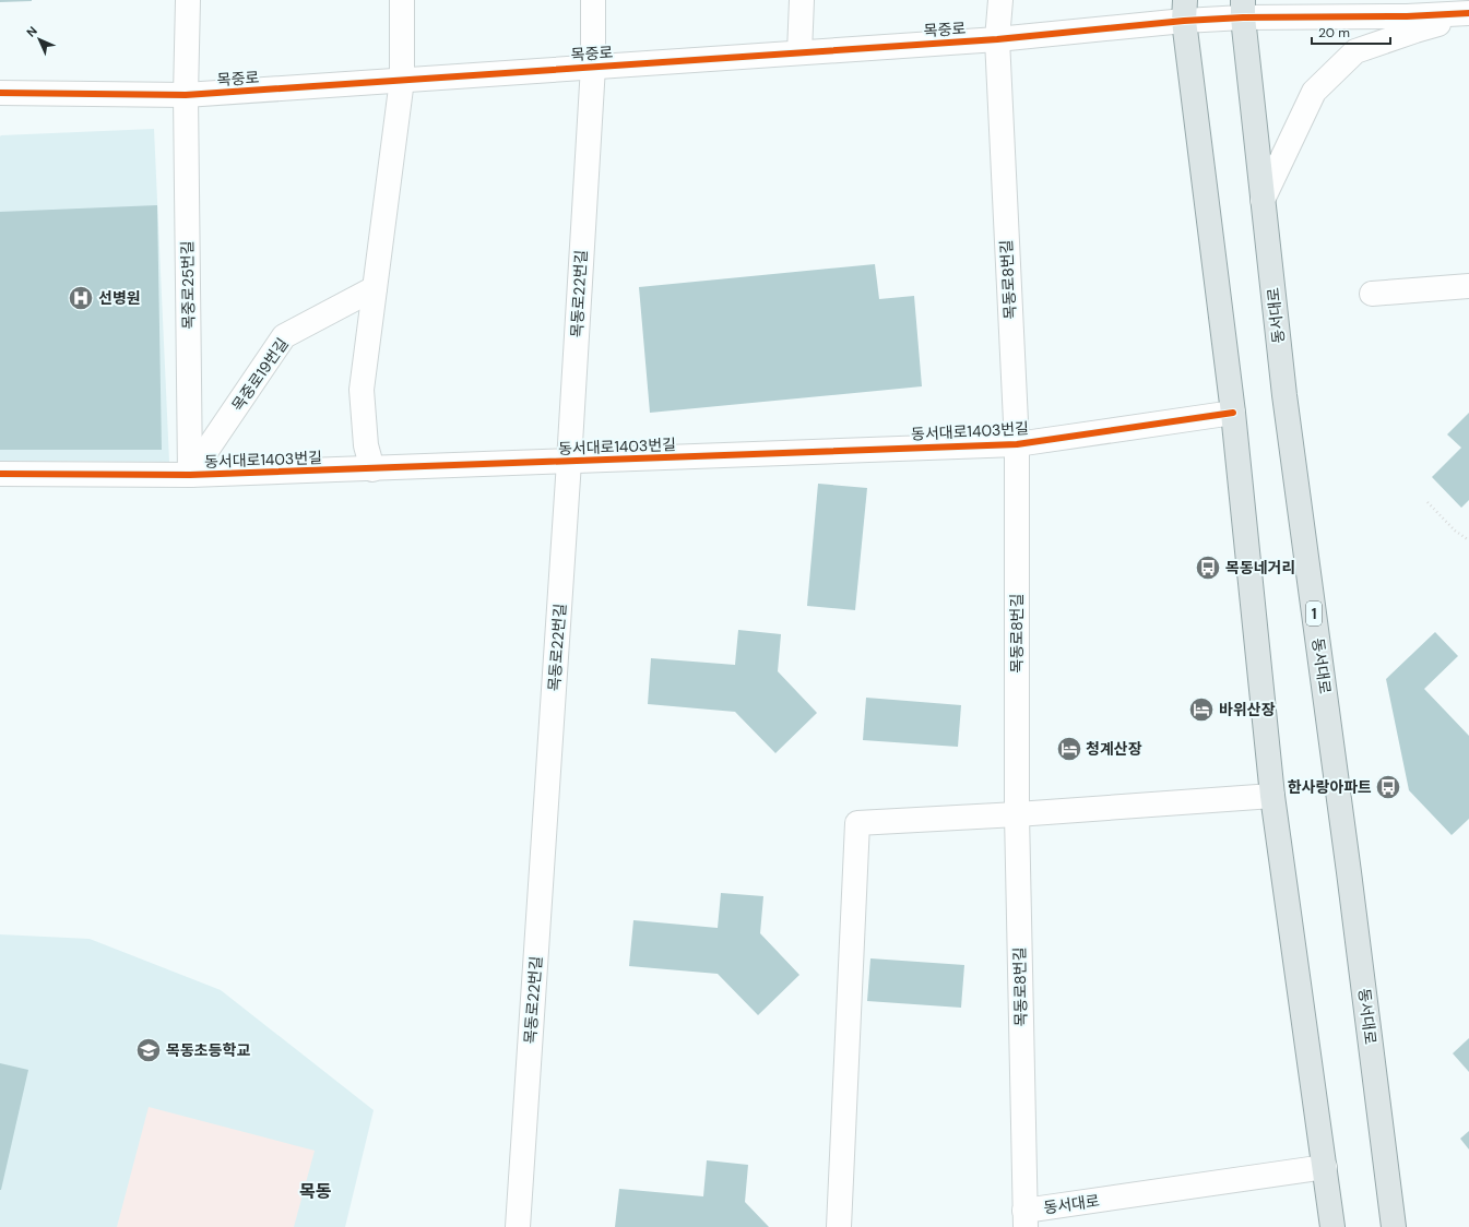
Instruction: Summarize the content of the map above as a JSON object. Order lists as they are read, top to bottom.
{
  "streets": {
    "main road": ["동서대로", "1"],
    "street": [
      "목중로",
      "목동로8번길",
      "목중로25번길",
      "목동로22번길",
      "목중로19번길",
      "동서대로1403번길"
    ]
  },
  "crossings": [
    ["목중로", "목동로8번길"],
    ["목중로", "목중로25번길"],
    ["목중로", "목동로22번길"],
    ["목중로", "동서대로"],
    ["목동로8번길", "동서대로"],
    ["목동로8번길", "동서대로1403번길"],
    ["목중로25번길", "목중로19번길"],
    ["목중로25번길", "동서대로1403번길"],
    ["목동로22번길", "동서대로1403번길"],
    ["목중로19번길", "동서대로1403번길"]
  ],
  "districts": ["목동"],
  "places": {
    "hospital": ["선병원"],
    "bus stop": ["목동네거리", "한사랑아파트"],
    "hotel": ["바위산장", "청계산장"],
    "school or university": ["목동초등학교"]
  },
  "scale_bar": "20 m",
  "north": "top left"
}
